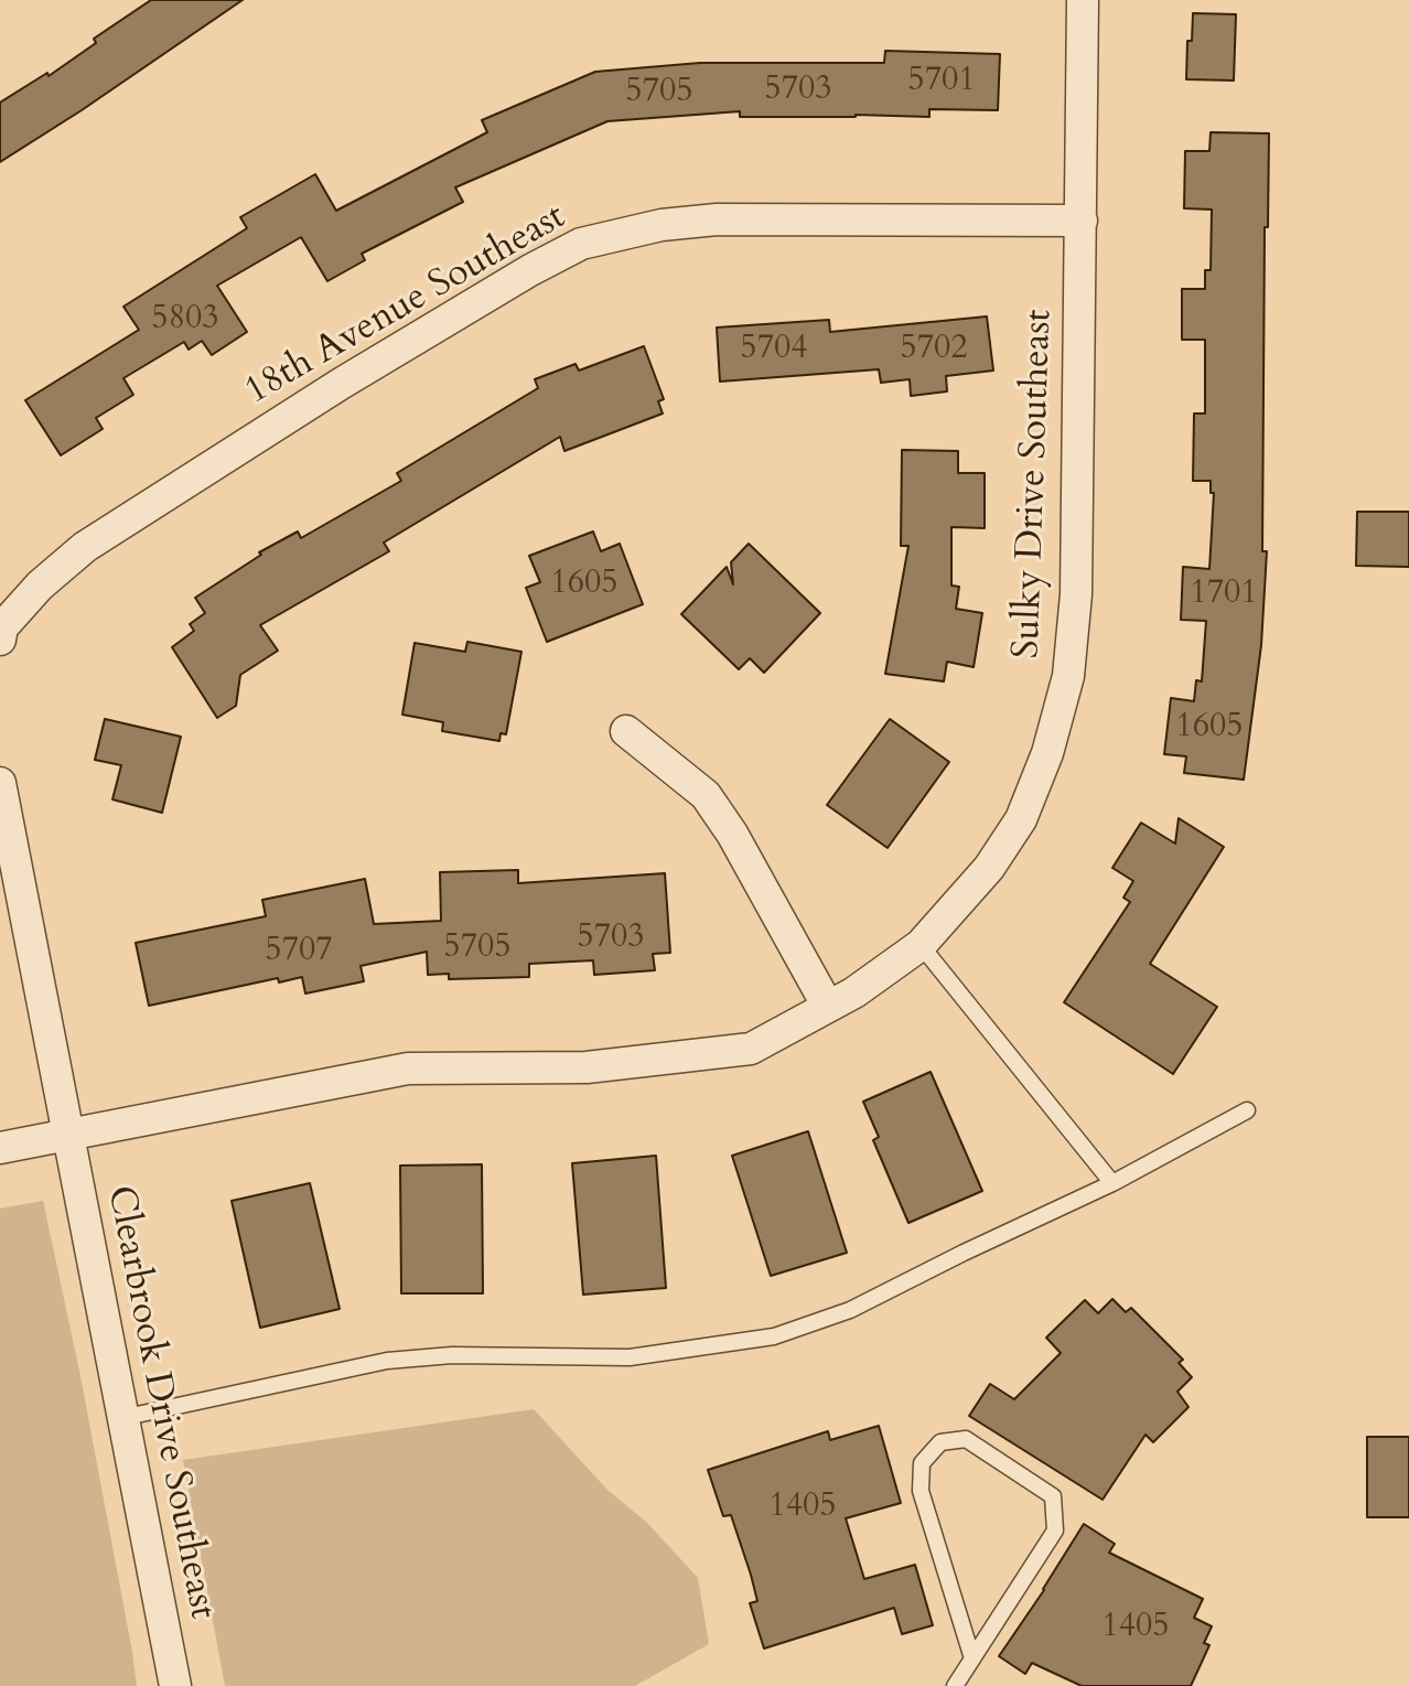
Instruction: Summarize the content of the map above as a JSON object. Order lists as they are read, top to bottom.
{
  "streets": {
    "street": ["18th Avenue Southeast", "Sulky Drive Southeast", "Clearbrook Drive Southeast"]
  },
  "crossings": [
    ["18th Avenue Southeast", "Sulky Drive Southeast"],
    ["Sulky Drive Southeast", "Clearbrook Drive Southeast"]
  ],
  "house_numbers": [
    "5701",
    "5703",
    "5705",
    "5803",
    "5704",
    "5702",
    "1605",
    "1701",
    "1605",
    "5703",
    "5705",
    "5707",
    "1405",
    "1405"
  ]
}
